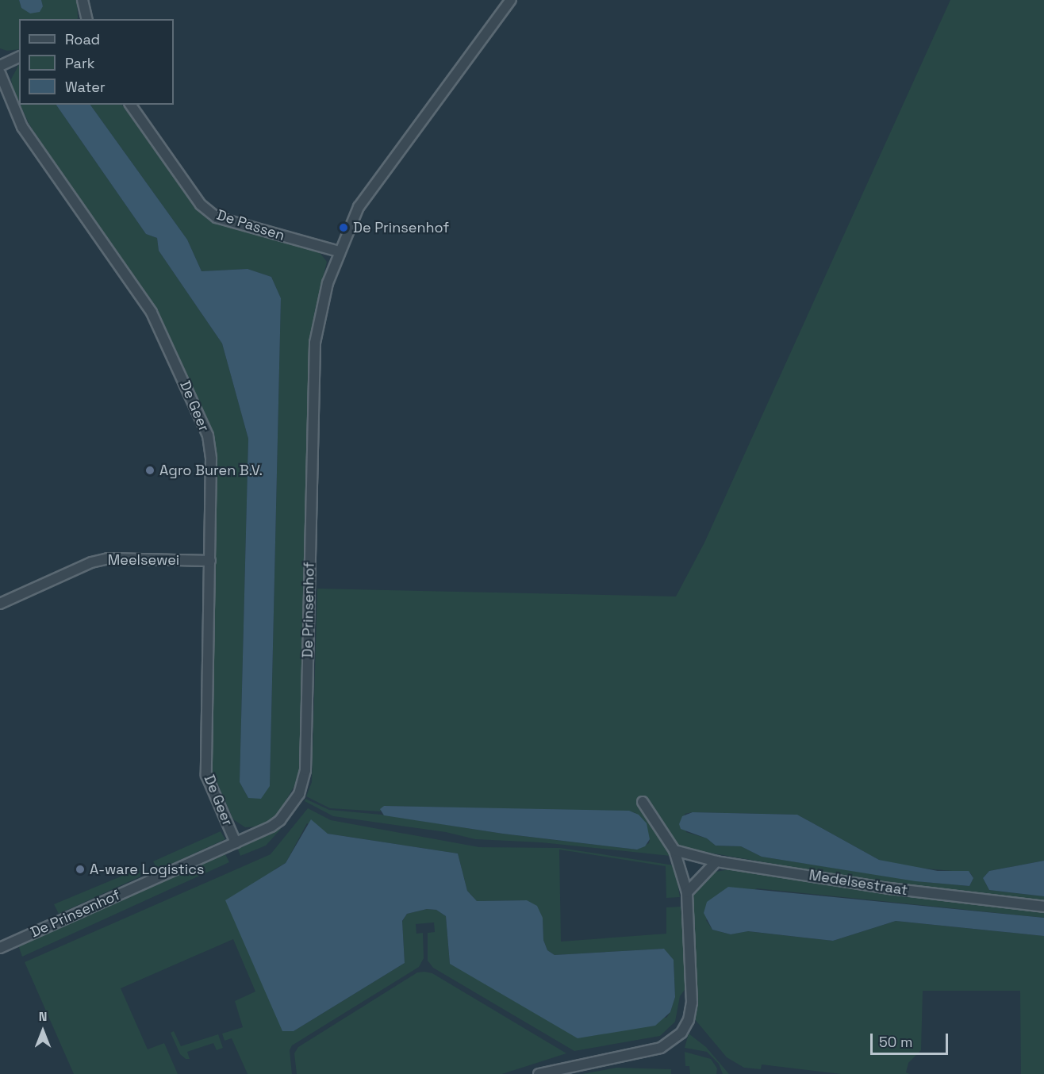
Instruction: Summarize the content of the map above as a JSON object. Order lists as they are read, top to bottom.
{
  "streets": {
    "street": [
      "De Passen",
      "De Geer",
      "Meelsewei",
      "De Prinsenhof",
      "Medelsestraat"
    ]
  },
  "crossings": [
    ["De Passen", "De Prinsenhof"],
    ["De Geer", "Meelsewei"],
    ["De Geer", "De Prinsenhof"]
  ],
  "places": ["De Prinsenhof", "Agro Buren B.V.", "A-ware Logistics"],
  "legend": ["Road", "Park", "Water"],
  "scale_bar": "50 m",
  "north": "top"
}
